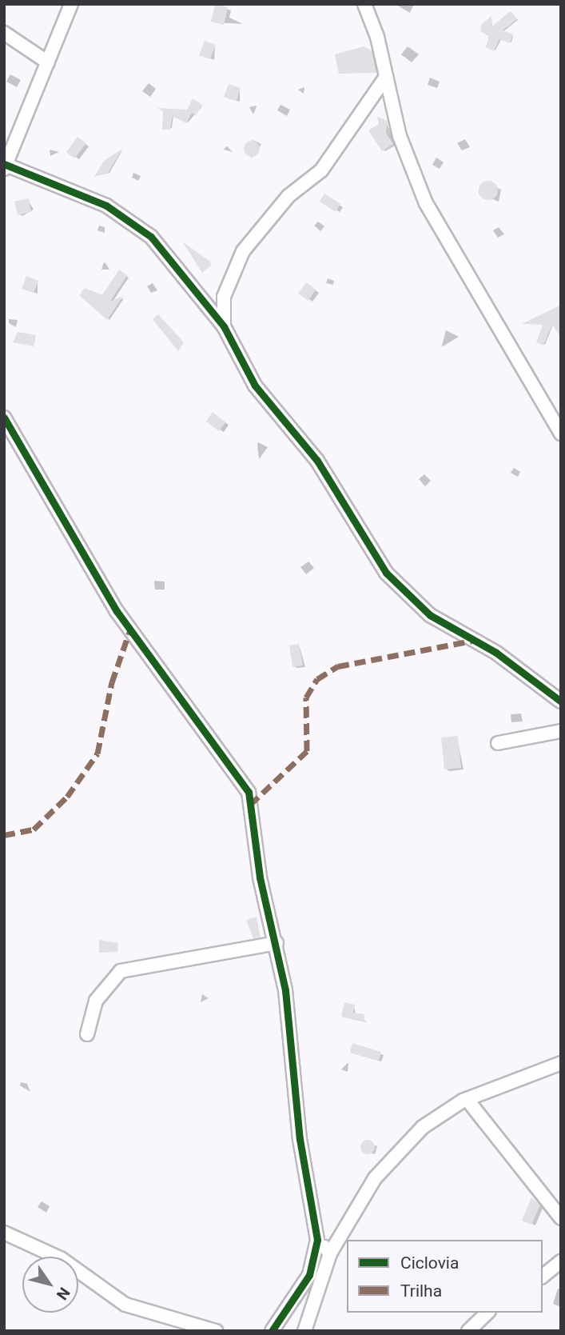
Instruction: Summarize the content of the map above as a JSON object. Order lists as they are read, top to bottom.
{
  "legend": ["Ciclovia", "Trilha"],
  "north": "bottom right"
}
